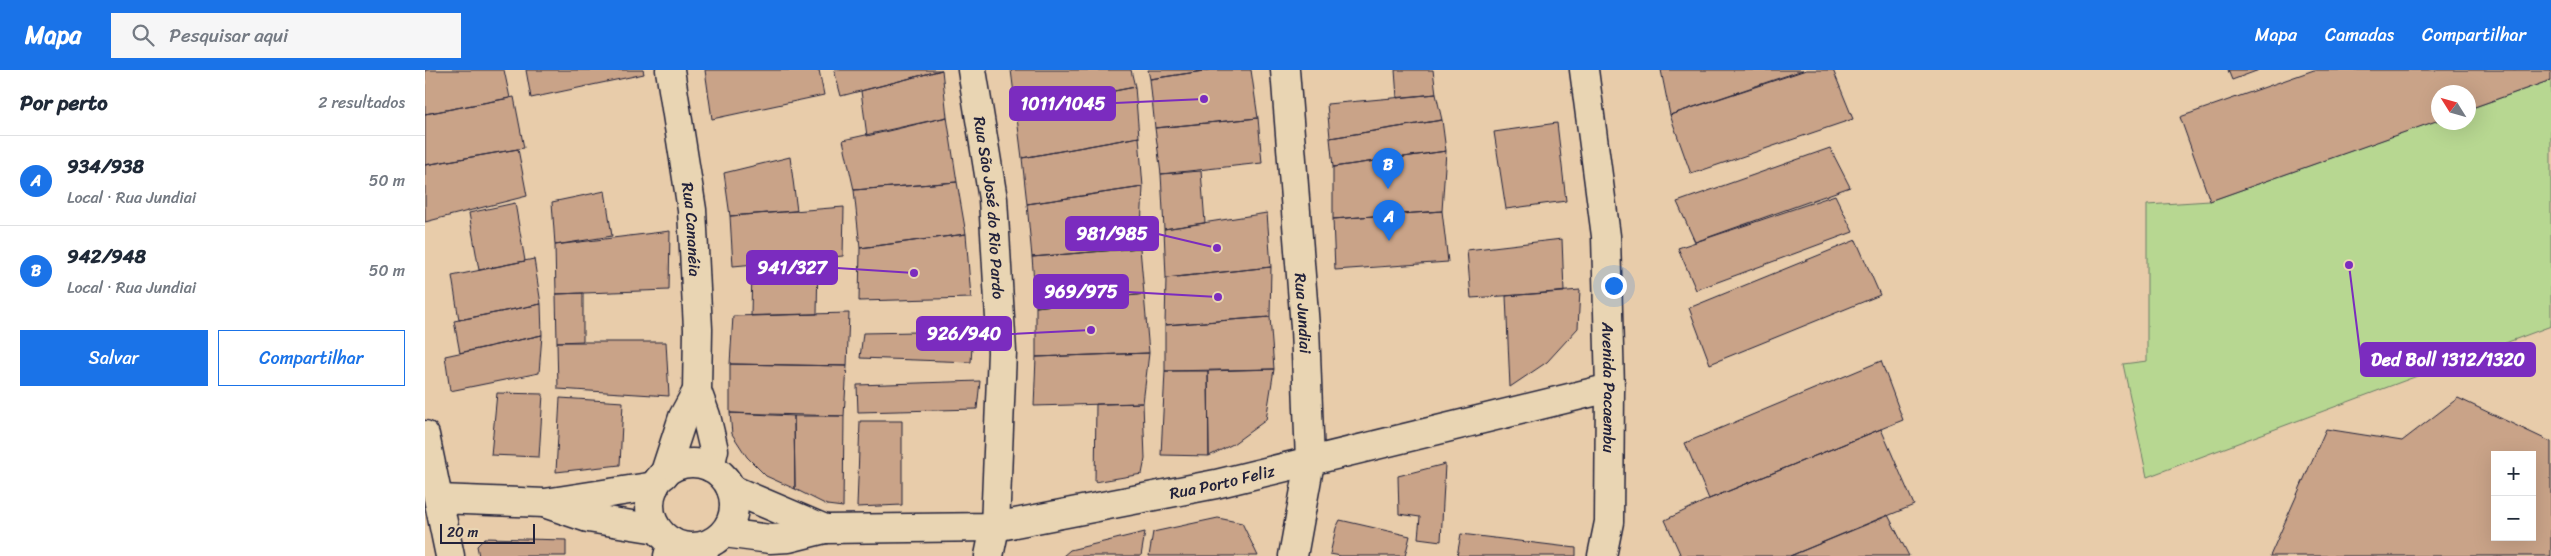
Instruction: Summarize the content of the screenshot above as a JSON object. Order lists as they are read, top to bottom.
{
  "streets": {
    "street": [
      "Rua São José do Rio Pardo",
      "Rua Cananéia",
      "Rua Jundiai",
      "Avenida Pacaembu",
      "Rua Porto Feliz"
    ]
  },
  "crossings": [
    ["Rua São José do Rio Pardo", "Rua Porto Feliz"],
    ["Rua Cananéia", "Rua Porto Feliz"],
    ["Rua Jundiai", "Rua Porto Feliz"],
    ["Avenida Pacaembu", "Rua Porto Feliz"]
  ],
  "places": [
    "1011/1045",
    "981/985",
    "Ded Boll 1312/1320",
    "941/327",
    "969/975",
    "926/940"
  ],
  "scale_bar": "20 m",
  "north": "top left",
  "page": {
    "header": "Mapa",
    "search": "Pesquisar aqui",
    "nav": ["Mapa", "Camadas", "Compartilhar"],
    "heading": ["Por perto", "2 resultados"],
    "list": [
      {
        "mark": "A",
        "name": "934/938",
        "note": "Local · Rua Jundiai",
        "value": "50 m"
      },
      {
        "mark": "B",
        "name": "942/948",
        "note": "Local · Rua Jundiai",
        "value": "50 m"
      }
    ],
    "pins": ["B", "A"],
    "buttons": ["Salvar", "Compartilhar"],
    "map_buttons": ["+", "−"],
    "scale": "20 m"
  }
}
